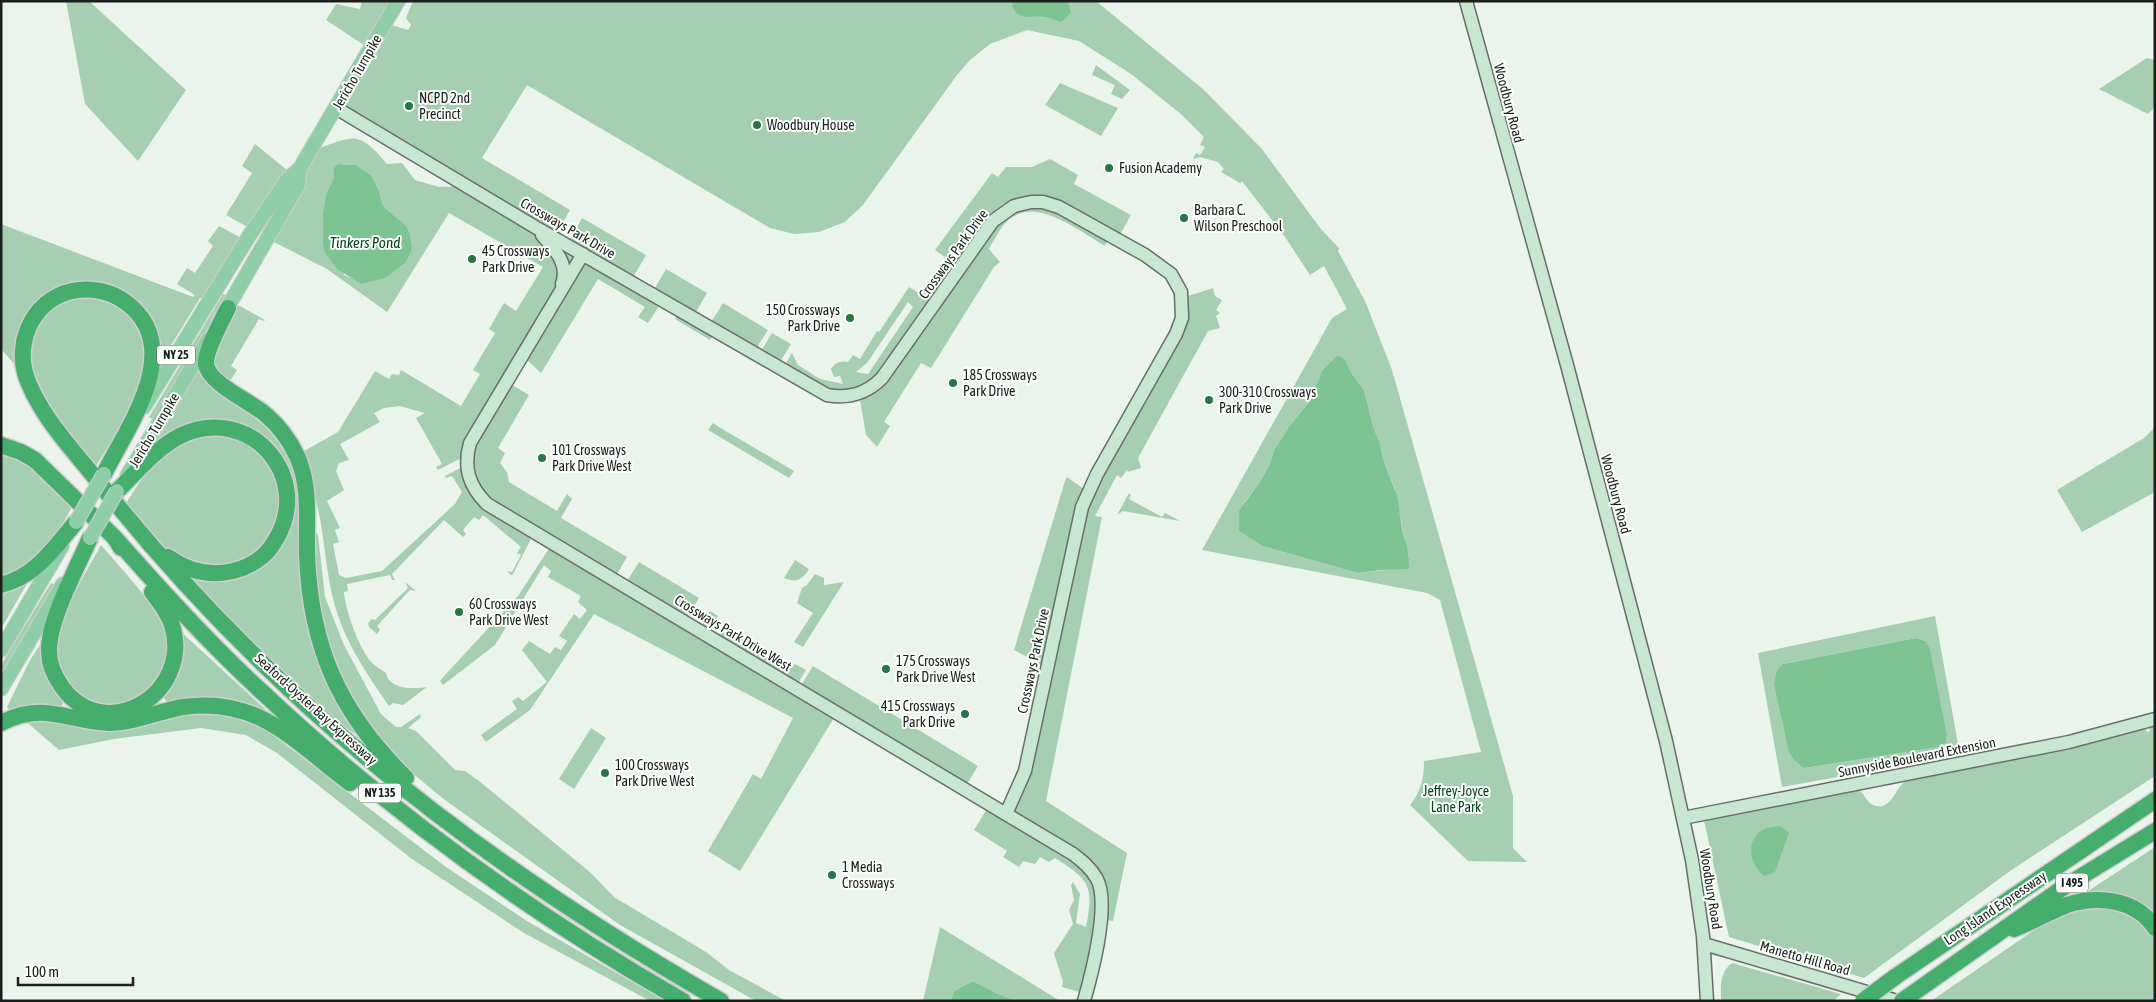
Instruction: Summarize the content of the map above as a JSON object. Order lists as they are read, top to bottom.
{
  "streets": {
    "highway": [
      "Seaford-Oyster Bay Expressway",
      "NY 135",
      "I 495",
      "Long Island Expressway"
    ],
    "main road": ["Jericho Turnpike", "NY 25"],
    "street": [
      "Woodbury Road",
      "Crossways Park Drive",
      "Crossways Park Drive West",
      "Sunnyside Boulevard Extension",
      "Manetto Hill Road"
    ]
  },
  "crossings": [
    ["Jericho Turnpike", "Crossways Park Drive"],
    ["Jericho Turnpike", "Seaford-Oyster Bay Expressway"],
    ["Woodbury Road", "Sunnyside Boulevard Extension"],
    ["Woodbury Road", "Manetto Hill Road"],
    ["Crossways Park Drive", "Crossways Park Drive West"]
  ],
  "water": ["Tinkers Pond"],
  "parks": ["Jeffrey-Joyce Lane Park"],
  "places": [
    "NCPD 2nd Precinct",
    "Woodbury House",
    "Fusion Academy",
    "Barbara C. Wilson Preschool",
    "45 Crossways Park Drive",
    "150 Crossways Park Drive",
    "185 Crossways Park Drive",
    "300-310 Crossways Park Drive",
    "101 Crossways Park Drive West",
    "60 Crossways Park Drive West",
    "175 Crossways Park Drive West",
    "415 Crossways Park Drive",
    "100 Crossways Park Drive West",
    "1 Media Crossways"
  ],
  "scale_bar": "100 m"
}
